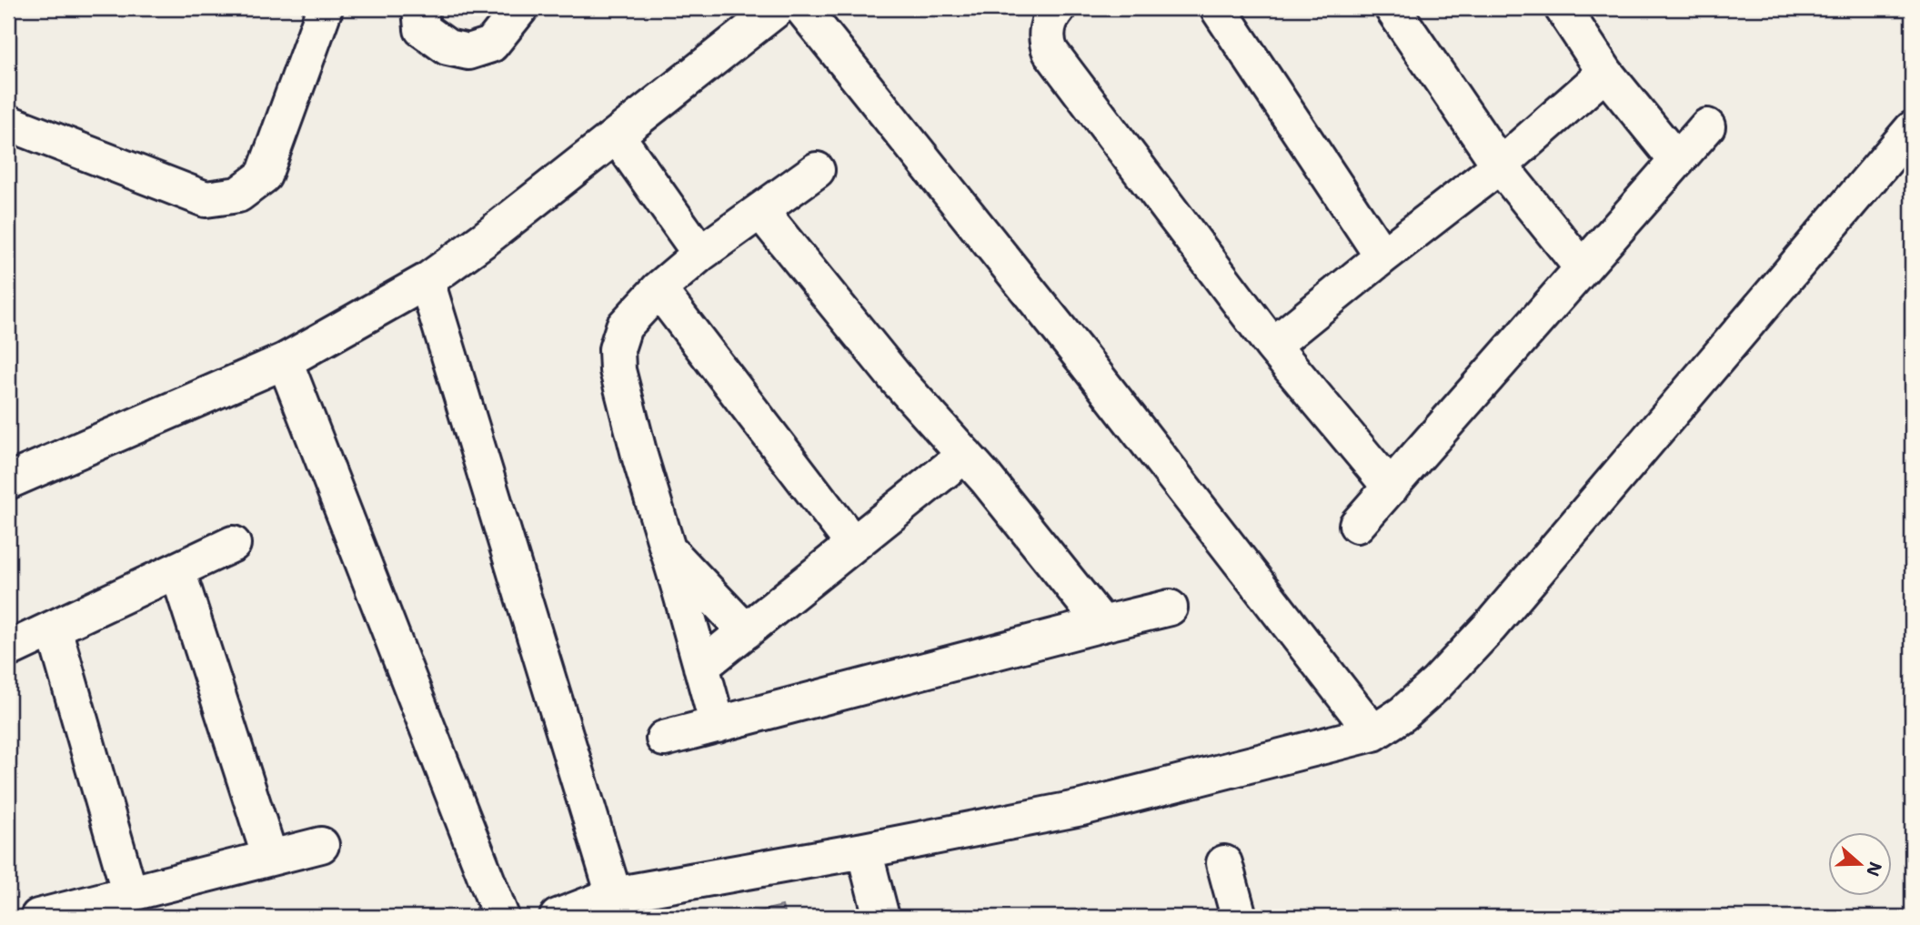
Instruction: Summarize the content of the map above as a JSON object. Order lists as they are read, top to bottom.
{
  "north": "right"
}
